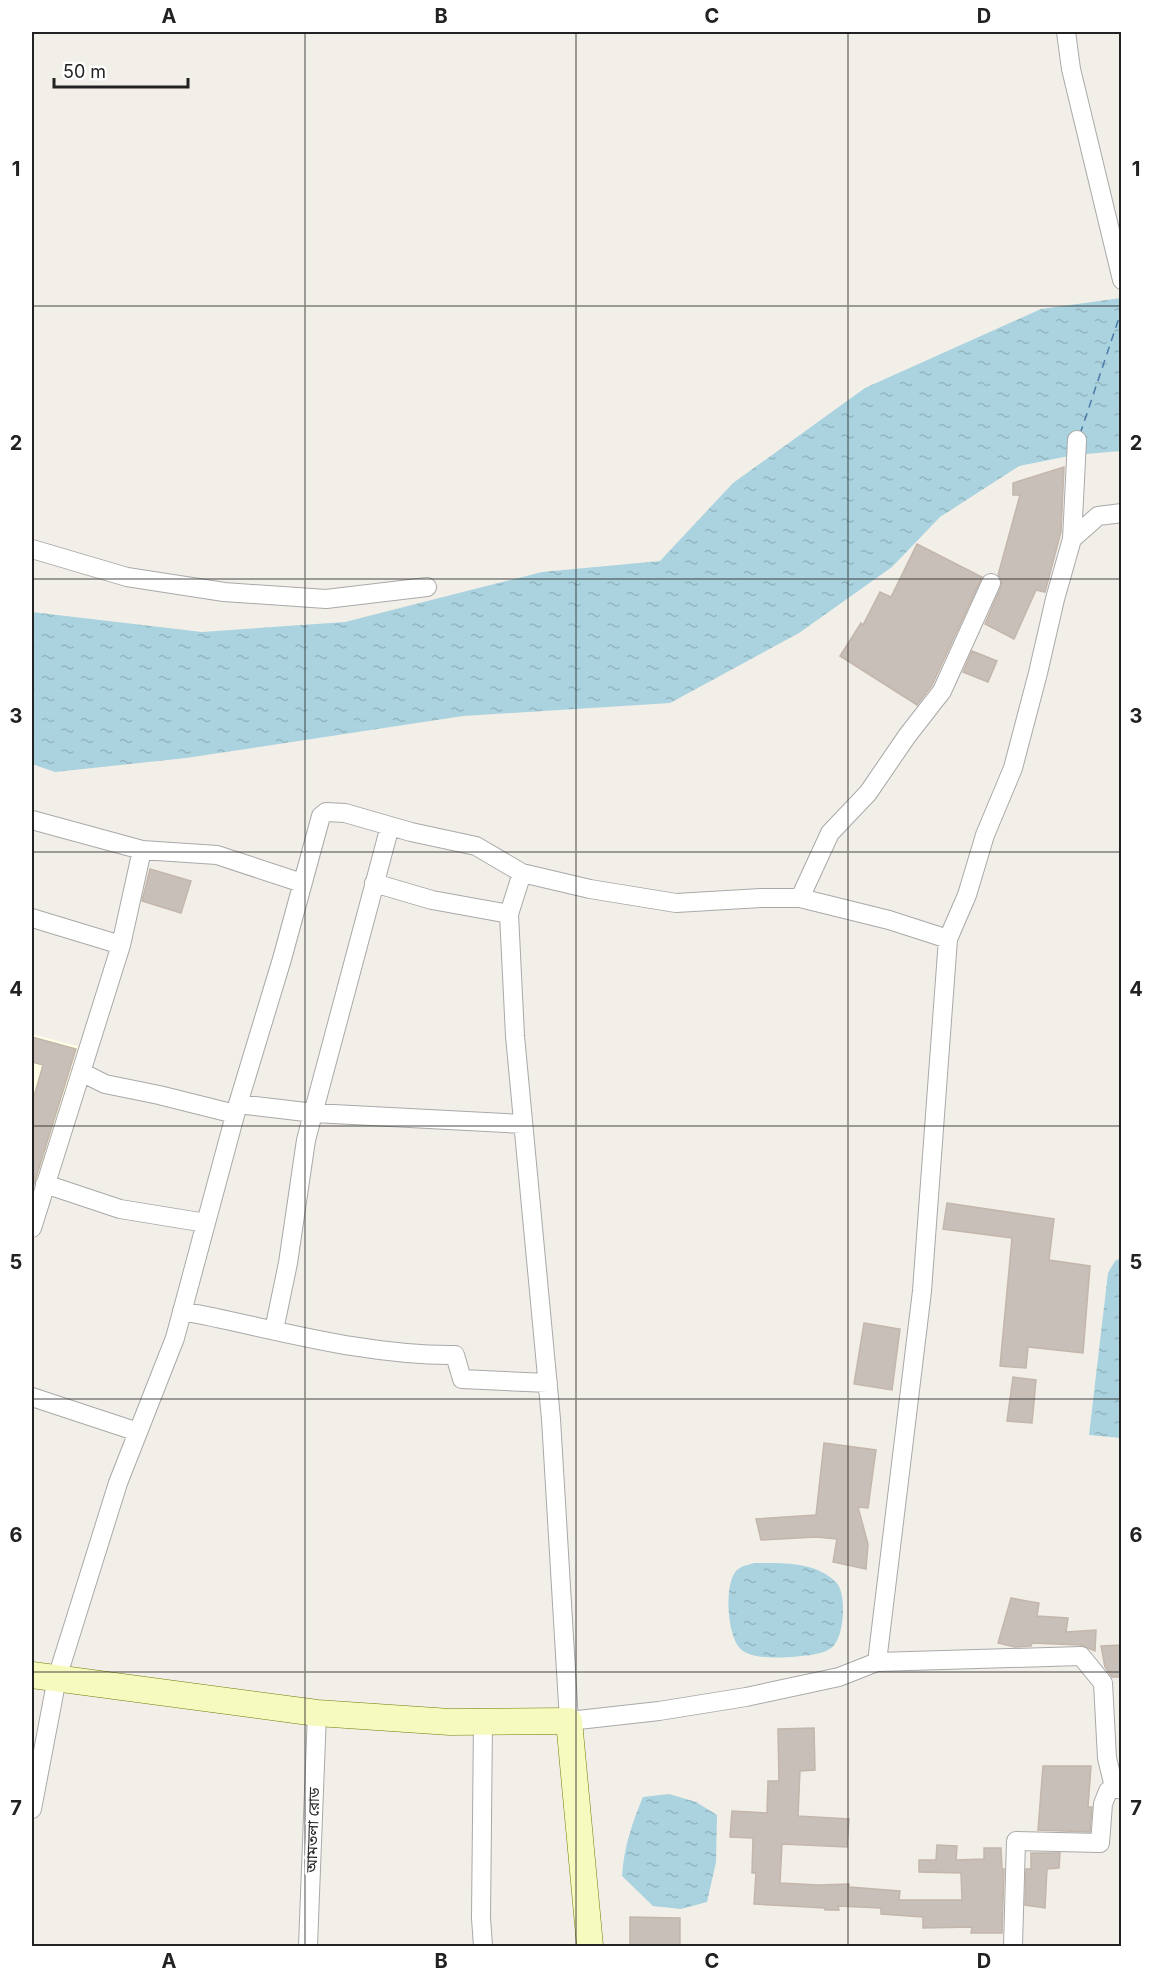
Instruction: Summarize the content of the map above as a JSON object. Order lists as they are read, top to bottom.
{
  "streets": {
    "street": ["আমতলা রোড"]
  },
  "scale_bar": "50 m",
  "grid": {
    "columns": [
      "A",
      "B",
      "C",
      "D"
    ],
    "rows": [
      "1",
      "2",
      "3",
      "4",
      "5",
      "6",
      "7"
    ]
  }
}
